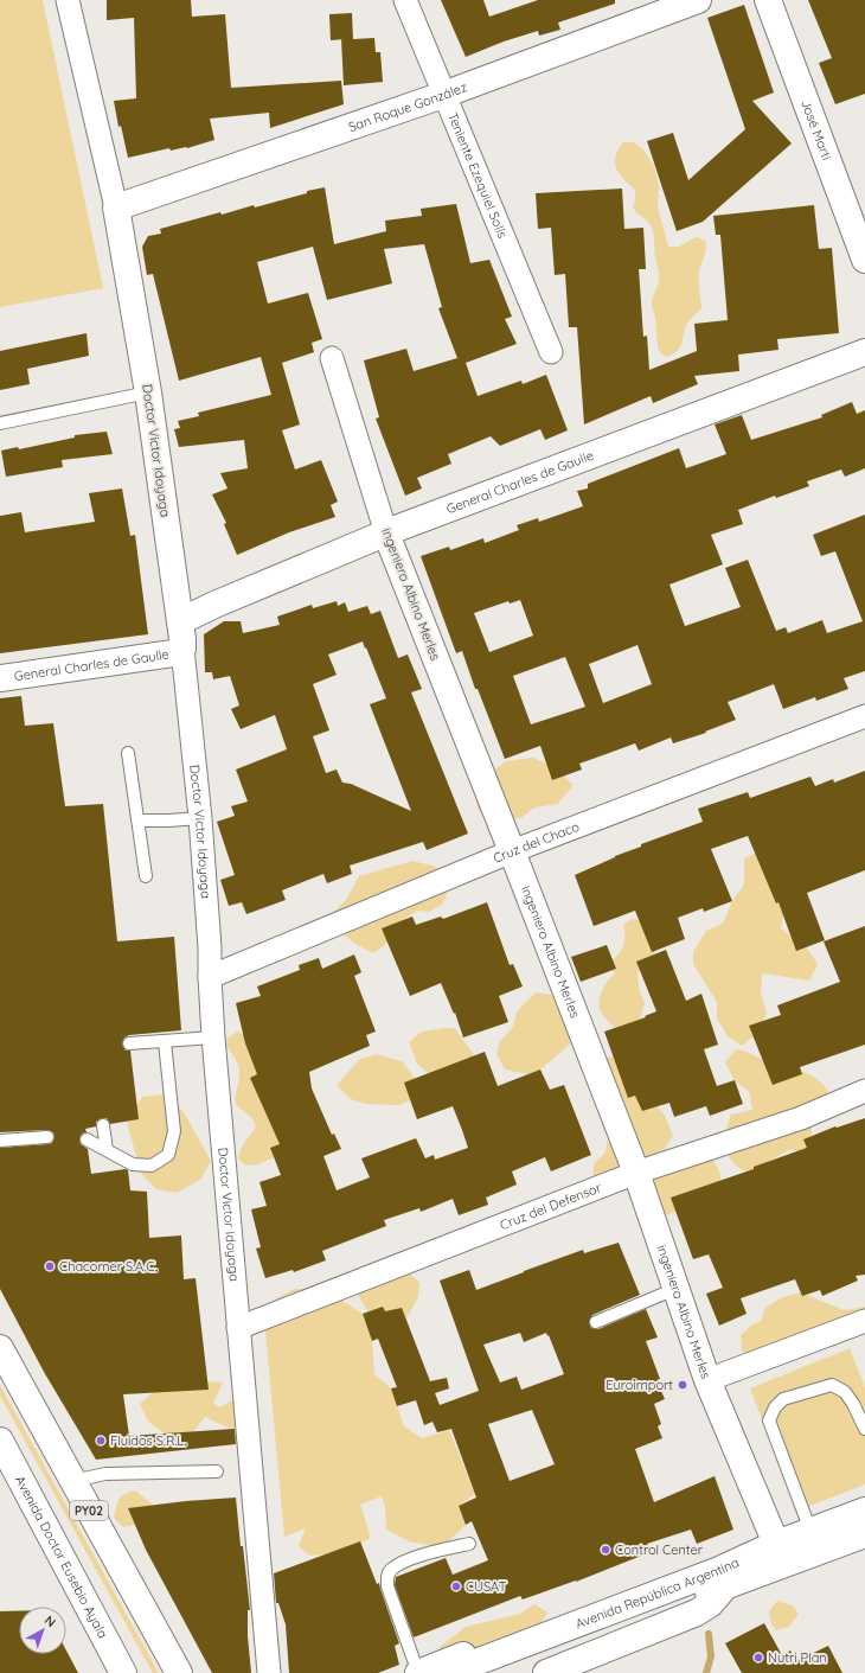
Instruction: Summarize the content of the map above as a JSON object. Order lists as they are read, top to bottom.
{
  "streets": {
    "main road": [
      "San Roque González",
      "José Martí",
      "Doctor Victor Idoyaga",
      "General Charles de Gaulle",
      "ingeniero Albino Merles",
      "PY02",
      "Avenida Doctor Eusebio Ayala",
      "Avenida República Argentina"
    ],
    "street": ["Teniente Ezequiel Solís", "Cruz del Chaco", "Cruz del Defensor"]
  },
  "crossings": [
    ["San Roque González", "Teniente Ezequiel Solís"],
    ["San Roque González", "Doctor Victor Idoyaga"],
    ["Doctor Victor Idoyaga", "General Charles de Gaulle"],
    ["Doctor Victor Idoyaga", "Cruz del Chaco"],
    ["Doctor Victor Idoyaga", "Cruz del Defensor"],
    ["General Charles de Gaulle", "ingeniero Albino Merles"],
    ["ingeniero Albino Merles", "Cruz del Chaco"],
    ["ingeniero Albino Merles", "Cruz del Defensor"],
    ["ingeniero Albino Merles", "Avenida República Argentina"]
  ],
  "places": [
    "Chacomer S.A.C.",
    "Euroimport",
    "Fluidos S.R.L.",
    "Control Center",
    "CUSAT",
    "Nutri Plan"
  ],
  "north": "top right"
}
